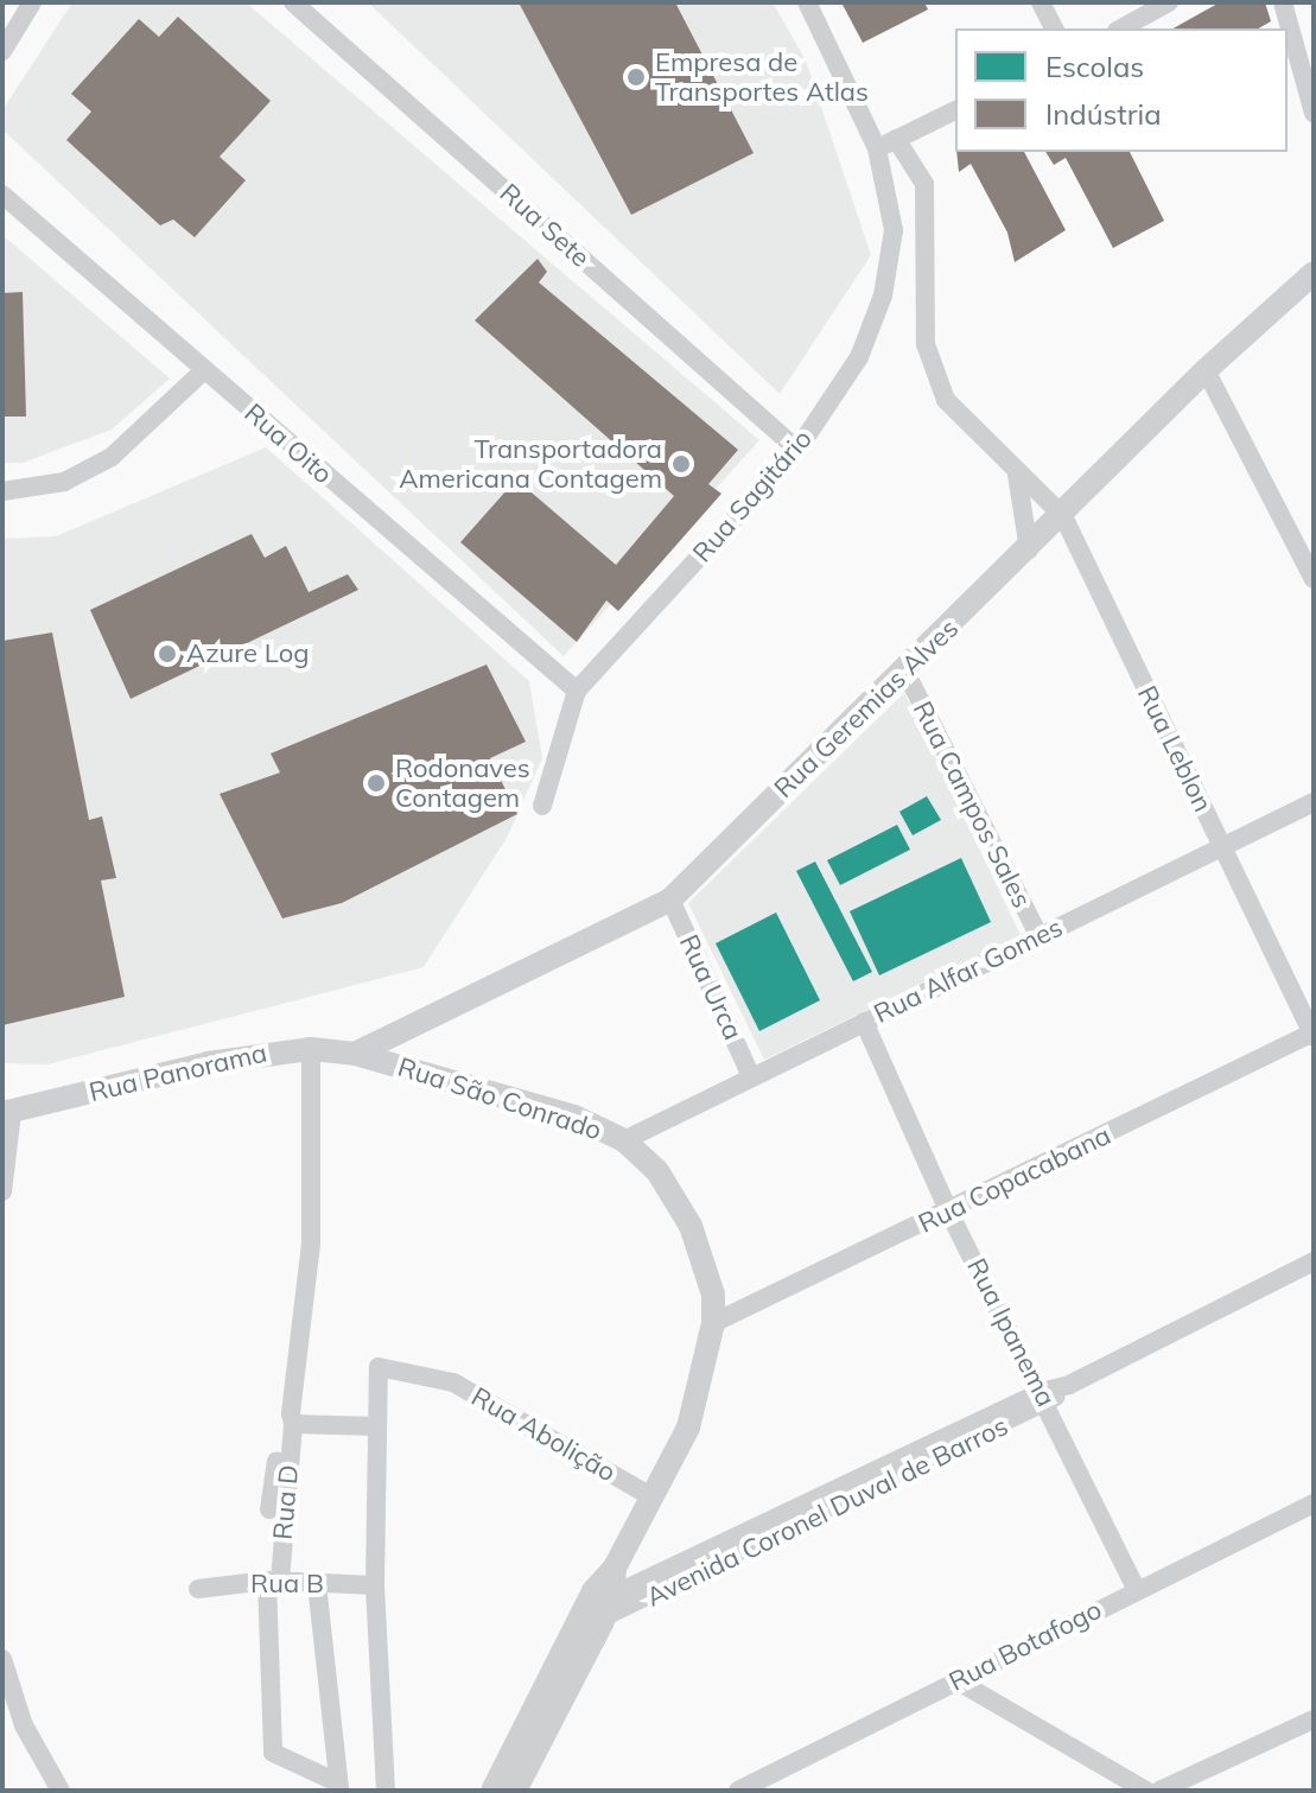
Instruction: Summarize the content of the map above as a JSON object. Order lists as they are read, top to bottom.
{
  "streets": {
    "street": [
      "Rua Sete",
      "Rua Oito",
      "Rua Sagitário",
      "Rua Geremias Alves",
      "Rua Leblon",
      "Rua Campos Sales",
      "Rua Alfar Gomes",
      "Rua Urca",
      "Rua Panorama",
      "Rua São Conrado",
      "Rua Copacabana",
      "Rua Ipanema",
      "Rua Abolição",
      "Rua D",
      "Avenida Coronel Duval de Barros",
      "Rua B",
      "Rua Botafogo"
    ]
  },
  "crossings": [
    ["Rua Sete", "Rua Sagitário"],
    ["Rua Oito", "Rua Sagitário"],
    ["Rua Geremias Alves", "Rua Leblon"],
    ["Rua Geremias Alves", "Rua Campos Sales"],
    ["Rua Geremias Alves", "Rua Urca"],
    ["Rua Geremias Alves", "Rua Panorama"],
    ["Rua Geremias Alves", "Rua São Conrado"],
    ["Rua Leblon", "Rua Alfar Gomes"],
    ["Rua Leblon", "Rua Copacabana"],
    ["Rua Campos Sales", "Rua Alfar Gomes"],
    ["Rua Alfar Gomes", "Rua Urca"],
    ["Rua Alfar Gomes", "Rua São Conrado"],
    ["Rua Alfar Gomes", "Rua Ipanema"],
    ["Rua Panorama", "Rua São Conrado"],
    ["Rua São Conrado", "Rua Copacabana"],
    ["Rua São Conrado", "Rua Abolição"],
    ["Rua São Conrado", "Avenida Coronel Duval de Barros"],
    ["Rua Copacabana", "Rua Ipanema"],
    ["Rua Ipanema", "Avenida Coronel Duval de Barros"],
    ["Rua Ipanema", "Rua Botafogo"],
    ["Rua Abolição", "Rua B"],
    ["Rua D", "Rua B"]
  ],
  "places": [
    "Empresa de Transportes Atlas",
    "Transportadora Americana Contagem",
    "Azure Log",
    "Rodonaves Contagem"
  ],
  "legend": ["Escolas", "Indústria"]
}
